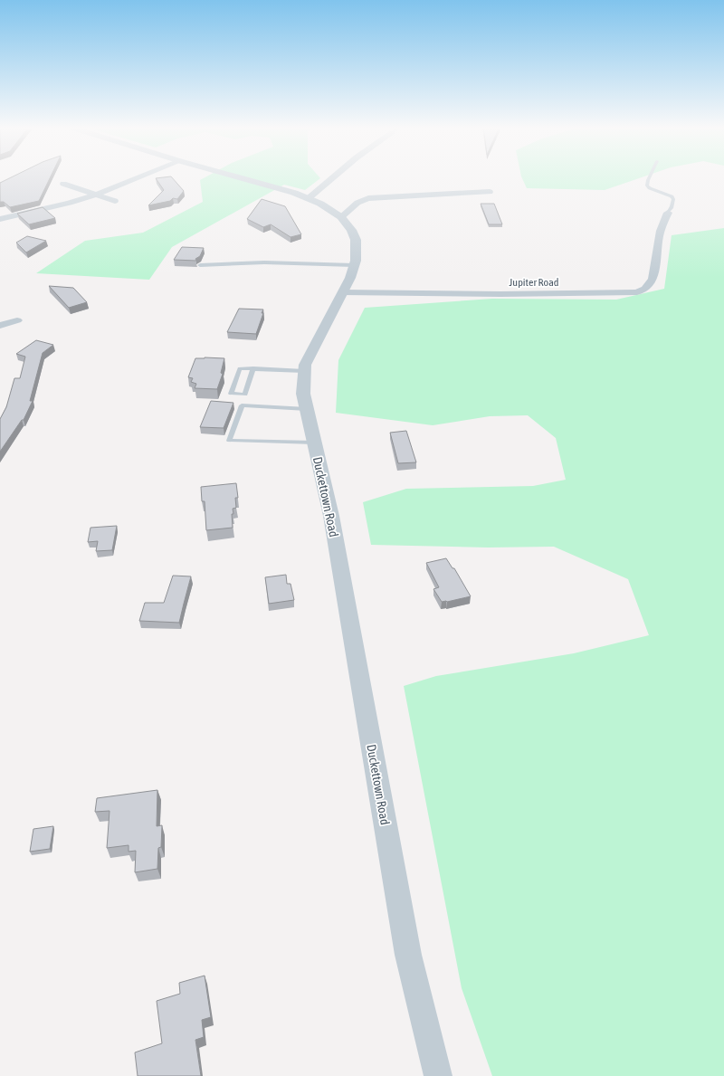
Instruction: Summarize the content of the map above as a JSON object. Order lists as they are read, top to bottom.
{
  "streets": {
    "street": ["Jupiter Road", "Duckettown Road"]
  },
  "crossings": [
    ["Jupiter Road", "Duckettown Road"]
  ]
}
